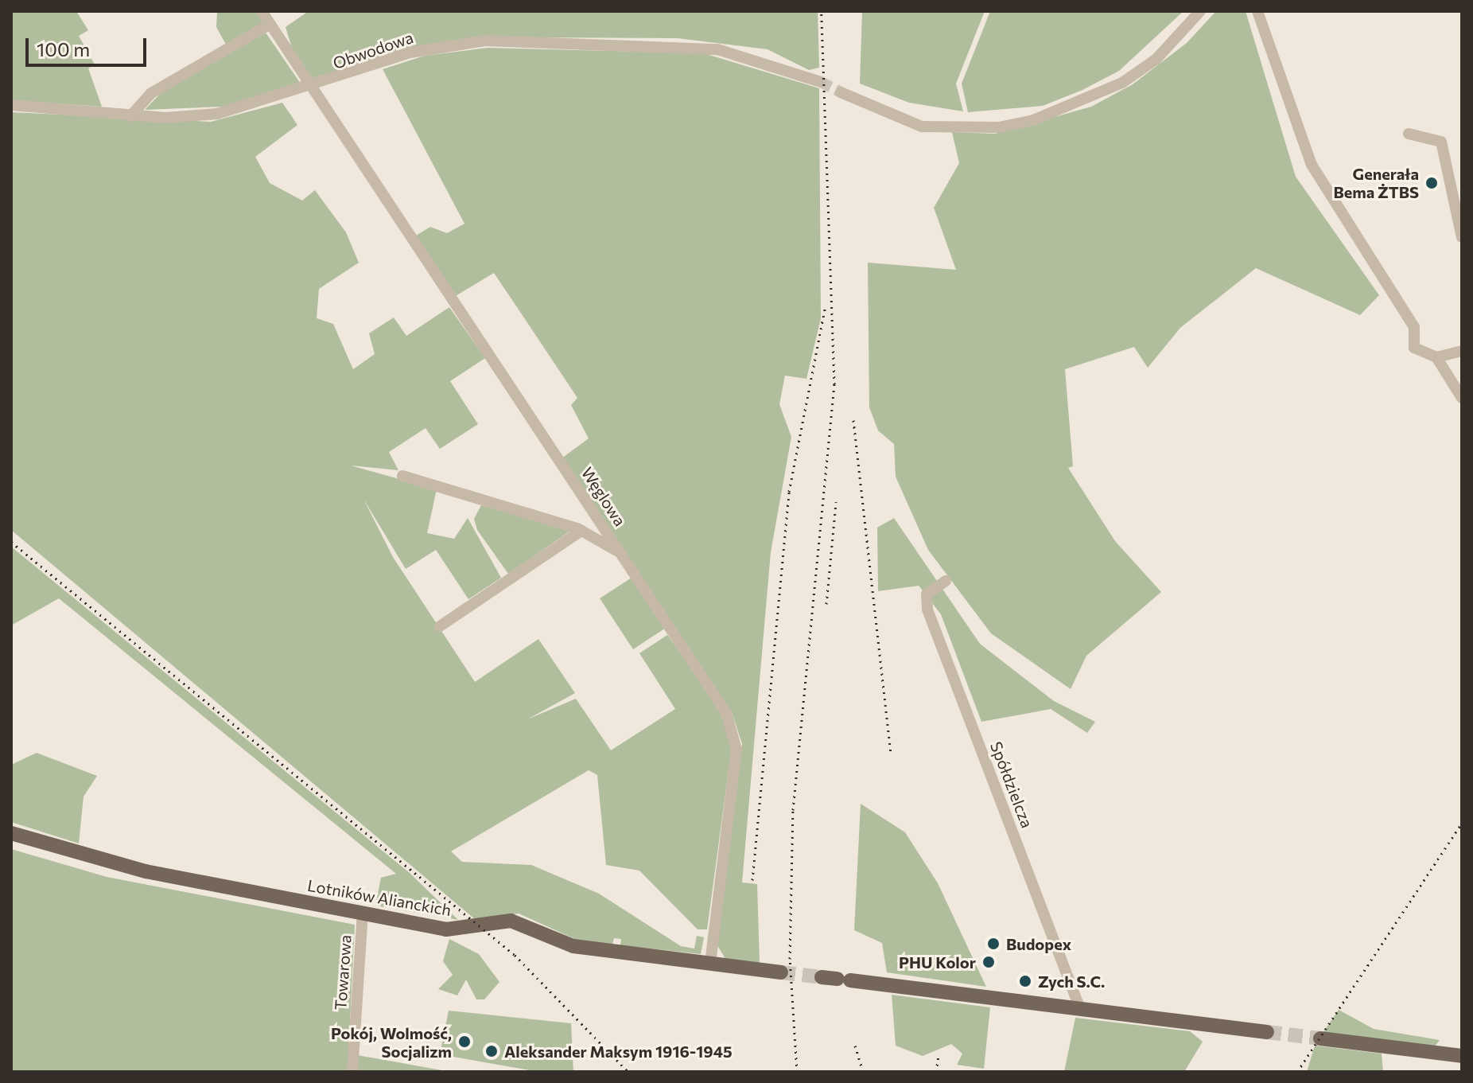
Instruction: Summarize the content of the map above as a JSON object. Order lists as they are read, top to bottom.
{
  "streets": {
    "main road": ["Lotników Alianckich"],
    "street": [
      "Obwodowa",
      "Węglowa",
      "Spółdzielcza",
      "Towarowa"
    ]
  },
  "crossings": [
    ["Obwodowa", "Węglowa"],
    ["Węglowa", "Lotników Alianckich"],
    ["Lotników Alianckich", "Towarowa"]
  ],
  "places": [
    "Generała Bema ŻTBS",
    "Budopex",
    "PHU Kolor",
    "Zych S.C.",
    "Pokój, Wolmość, Socjalizm",
    "Aleksander Maksym 1916-1945"
  ],
  "scale_bar": "100 m"
}
